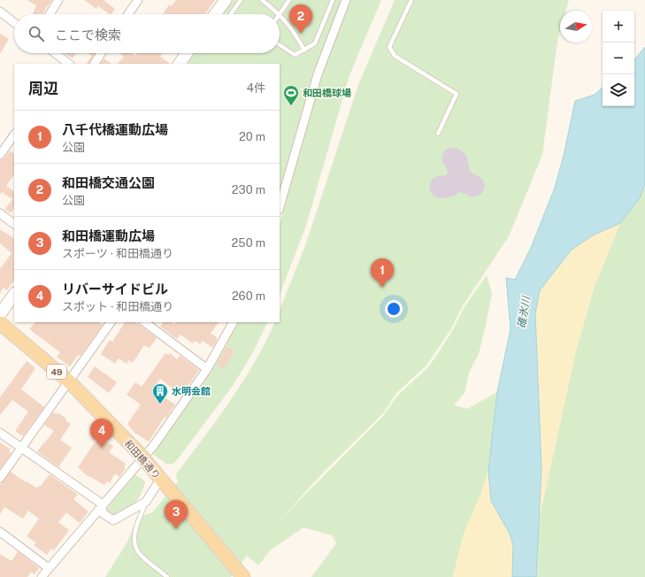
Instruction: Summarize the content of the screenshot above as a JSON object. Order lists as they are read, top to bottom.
{
  "streets": {
    "main road": ["49", "和田橋通り"]
  },
  "water": ["碓氷川"],
  "places": {
    "sports": ["和田橋球場"],
    "building": ["水明会館"]
  },
  "north": "right",
  "page": {
    "pins": [
      "2",
      "1",
      "4",
      "3"
    ],
    "map_buttons": ["+", "−"],
    "search": "ここで検索",
    "heading": ["周辺", "4件"],
    "list": [
      {
        "mark": "1",
        "name": "八千代橋運動広場",
        "note": "公園",
        "value": "20 m"
      },
      {
        "mark": "2",
        "name": "和田橋交通公園",
        "note": "公園",
        "value": "230 m"
      },
      {
        "mark": "3",
        "name": "和田橋運動広場",
        "note": "スポーツ · 和田橋通り",
        "value": "250 m"
      },
      {
        "mark": "4",
        "name": "リバーサイドビル",
        "note": "スポット · 和田橋通り",
        "value": "260 m"
      }
    ]
  }
}
